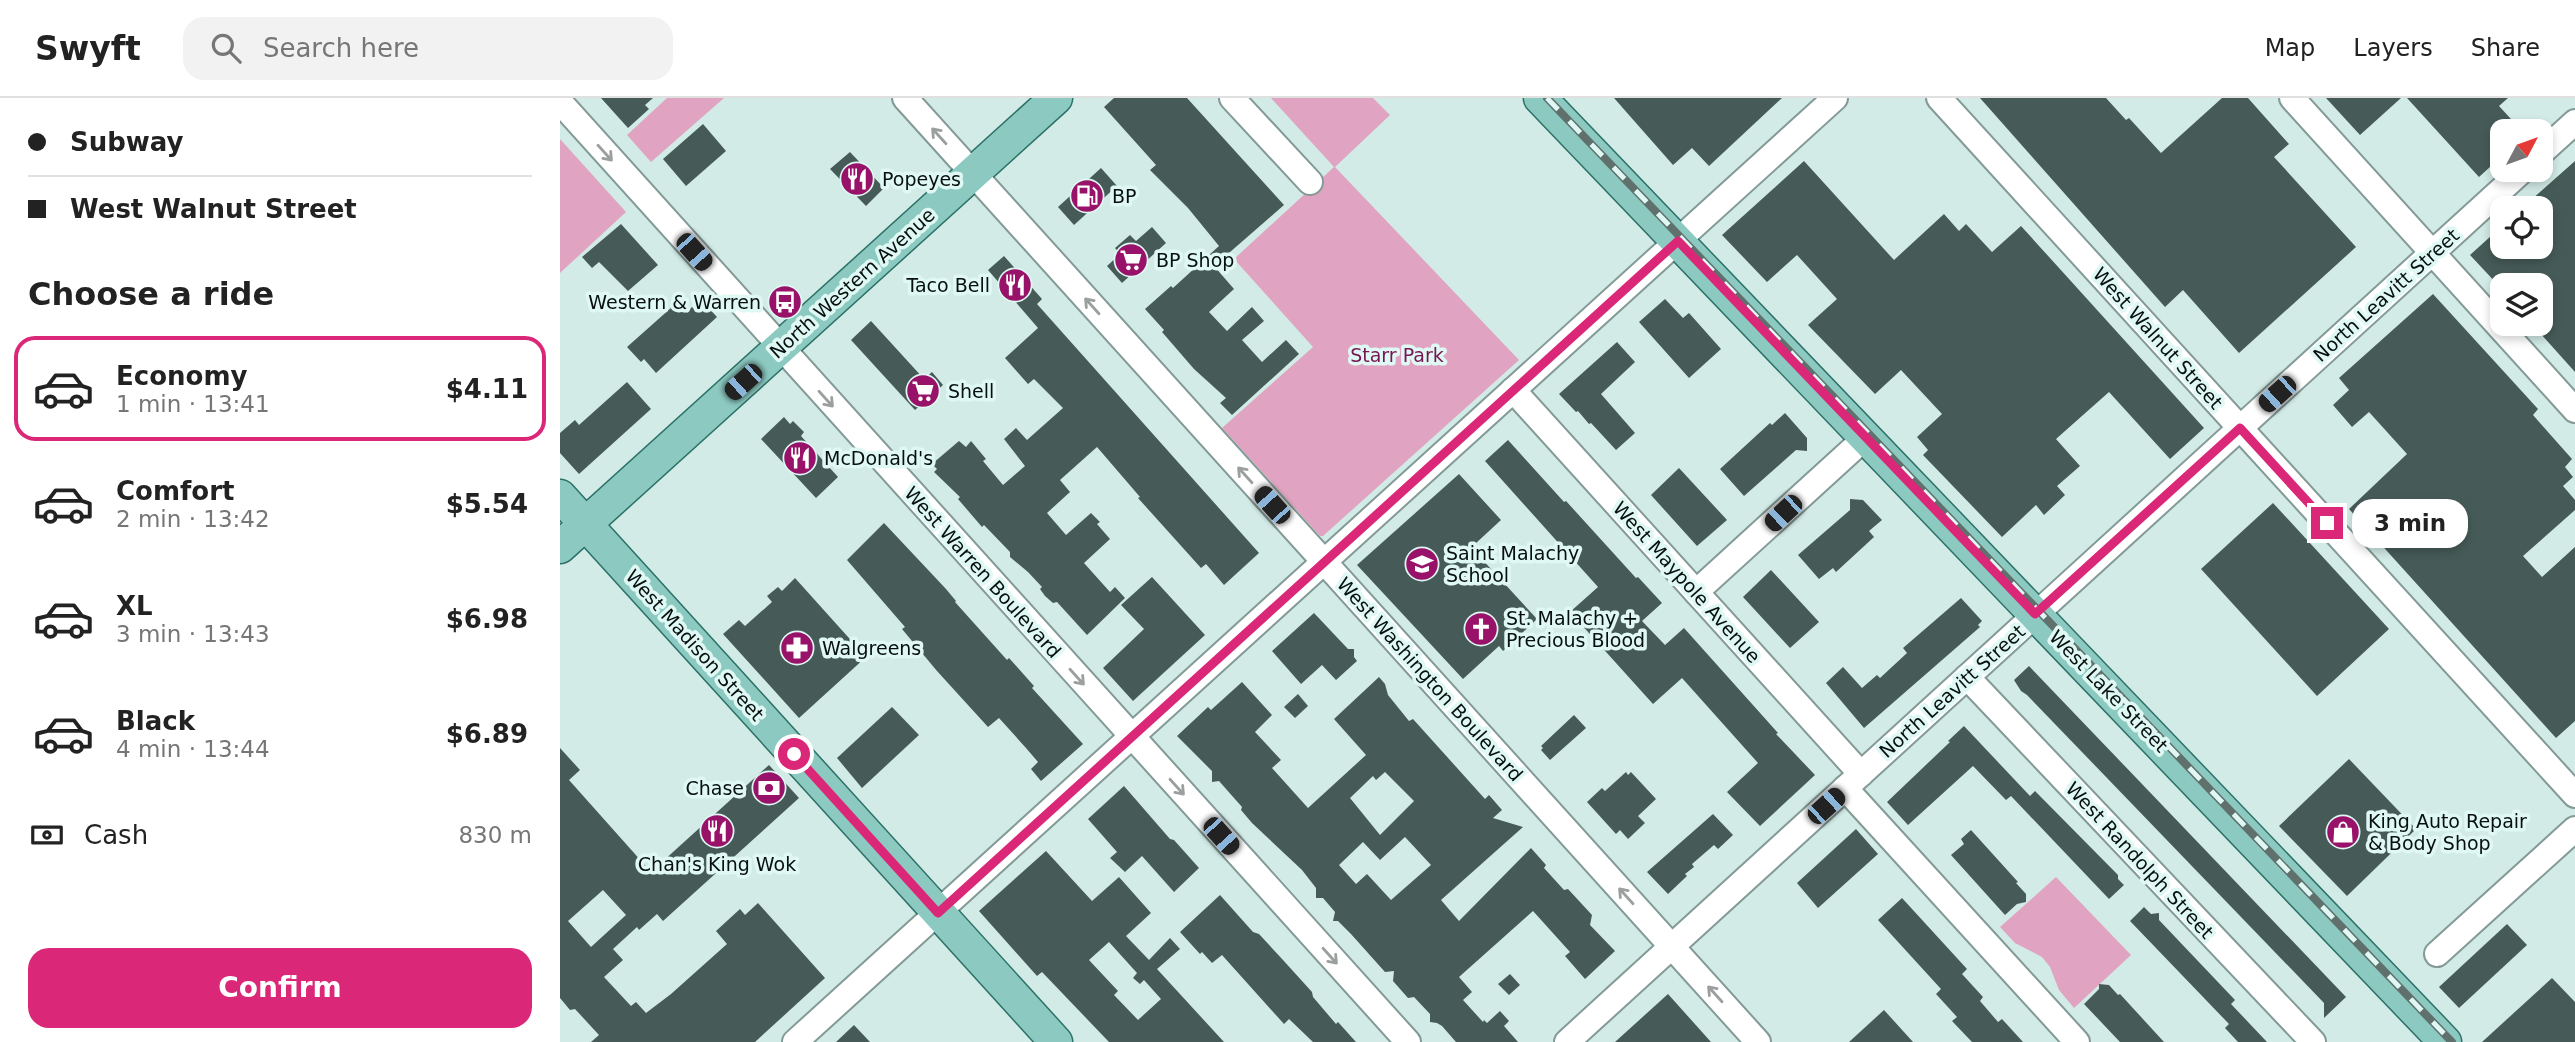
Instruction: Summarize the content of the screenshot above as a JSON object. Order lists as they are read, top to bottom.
{
  "streets": {
    "main road": ["North Western Avenue", "West Madison Street", "West Lake Street"],
    "street": [
      "North Leavitt Street",
      "West Walnut Street",
      "West Warren Boulevard",
      "West Maypole Avenue",
      "West Washington Boulevard",
      "West Randolph Street"
    ]
  },
  "crossings": [
    ["North Western Avenue", "West Warren Boulevard"],
    ["North Western Avenue", "West Madison Street"],
    ["North Western Avenue", "West Washington Boulevard"],
    ["North Leavitt Street", "West Walnut Street"],
    ["North Leavitt Street", "West Maypole Avenue"],
    ["North Leavitt Street", "West Washington Boulevard"],
    ["North Leavitt Street", "West Lake Street"],
    ["North Leavitt Street", "West Randolph Street"]
  ],
  "one_way": ["West Warren Boulevard", "West Washington Boulevard"],
  "parks": ["Starr Park"],
  "places": {
    "restaurant": [
      "Popeyes",
      "Taco Bell",
      "McDonald's",
      "Chan's King Wok"
    ],
    "fuel station": ["BP"],
    "supermarket": ["BP Shop", "Shell"],
    "bus stop": ["Western & Warren"],
    "school or university": ["Saint Malachy School"],
    "church": ["St. Malachy + Precious Blood"],
    "pharmacy": ["Walgreens"],
    "bank": ["Chase"],
    "shop": ["King Auto Repair & Body Shop"]
  },
  "north": "top right",
  "page": {
    "header": "Swyft",
    "search": "Search here",
    "nav": ["Map", "Layers", "Share"],
    "banner": ["Subway", "West Walnut Street"],
    "heading": "Choose a ride",
    "list": [
      {
        "name": "Economy",
        "note": "1 min · 13:41",
        "value": "$4.11"
      },
      {
        "name": "Comfort",
        "note": "2 min · 13:42",
        "value": "$5.54"
      },
      {
        "name": "XL",
        "note": "3 min · 13:43",
        "value": "$6.98"
      },
      {
        "name": "Black",
        "note": "4 min · 13:44",
        "value": "$6.89"
      }
    ],
    "bubble": "3 min",
    "pay": ["Cash", "830 m"],
    "buttons": "Confirm"
  }
}
